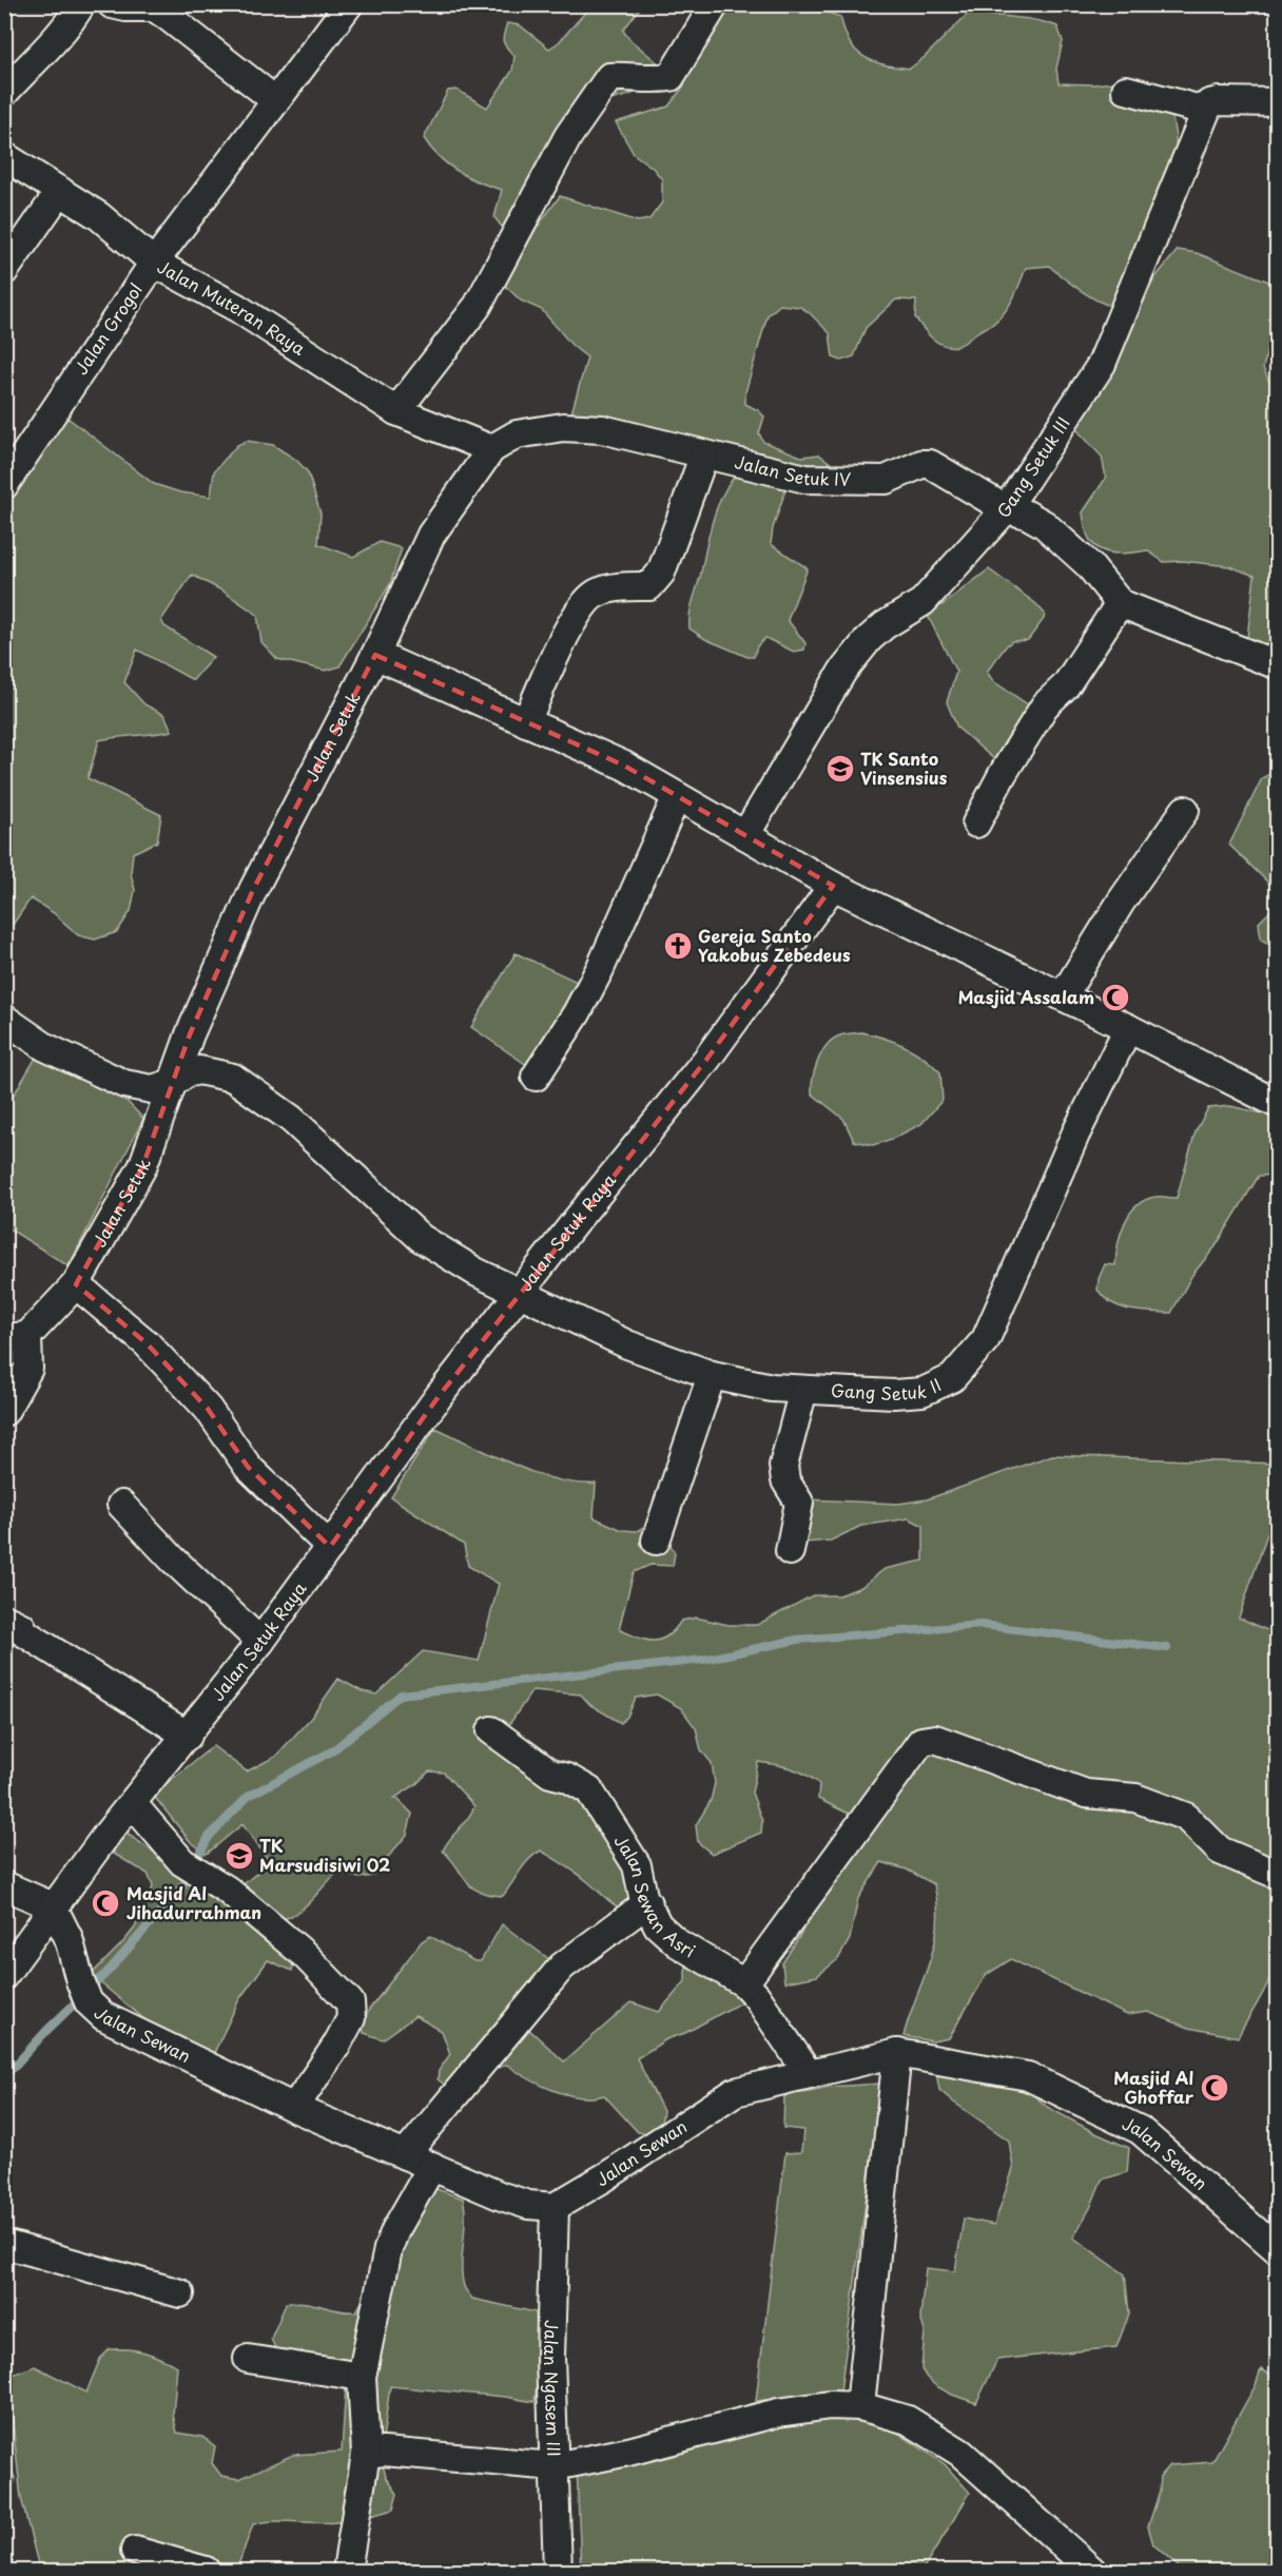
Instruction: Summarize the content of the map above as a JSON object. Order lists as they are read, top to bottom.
{
  "streets": {
    "street": [
      "Jalan Muteran Raya",
      "Jalan Grogol",
      "Gang Setuk III",
      "Jalan Setuk IV",
      "Jalan Setuk",
      "Jalan Setuk Raya",
      "Gang Setuk II",
      "Jalan Sewan Asri",
      "Jalan Sewan",
      "Jalan Ngasem III"
    ]
  },
  "crossings": [
    ["Jalan Muteran Raya", "Jalan Grogol"],
    ["Jalan Muteran Raya", "Jalan Setuk IV"],
    ["Gang Setuk III", "Jalan Setuk IV"],
    ["Jalan Setuk IV", "Jalan Setuk"],
    ["Jalan Setuk", "Gang Setuk II"],
    ["Jalan Setuk Raya", "Gang Setuk II"],
    ["Jalan Setuk Raya", "Jalan Sewan"],
    ["Jalan Sewan Asri", "Jalan Sewan"],
    ["Jalan Sewan", "Jalan Ngasem III"]
  ],
  "places": {
    "school or university": ["TK Santo Vinsensius", "TK Marsudisiwi 02"],
    "church": ["Gereja Santo Yakobus Zebedeus"],
    "mosque": ["Masjid Assalam", "Masjid Al Jihadurrahman", "Masjid Al Ghoffar"]
  }
}
